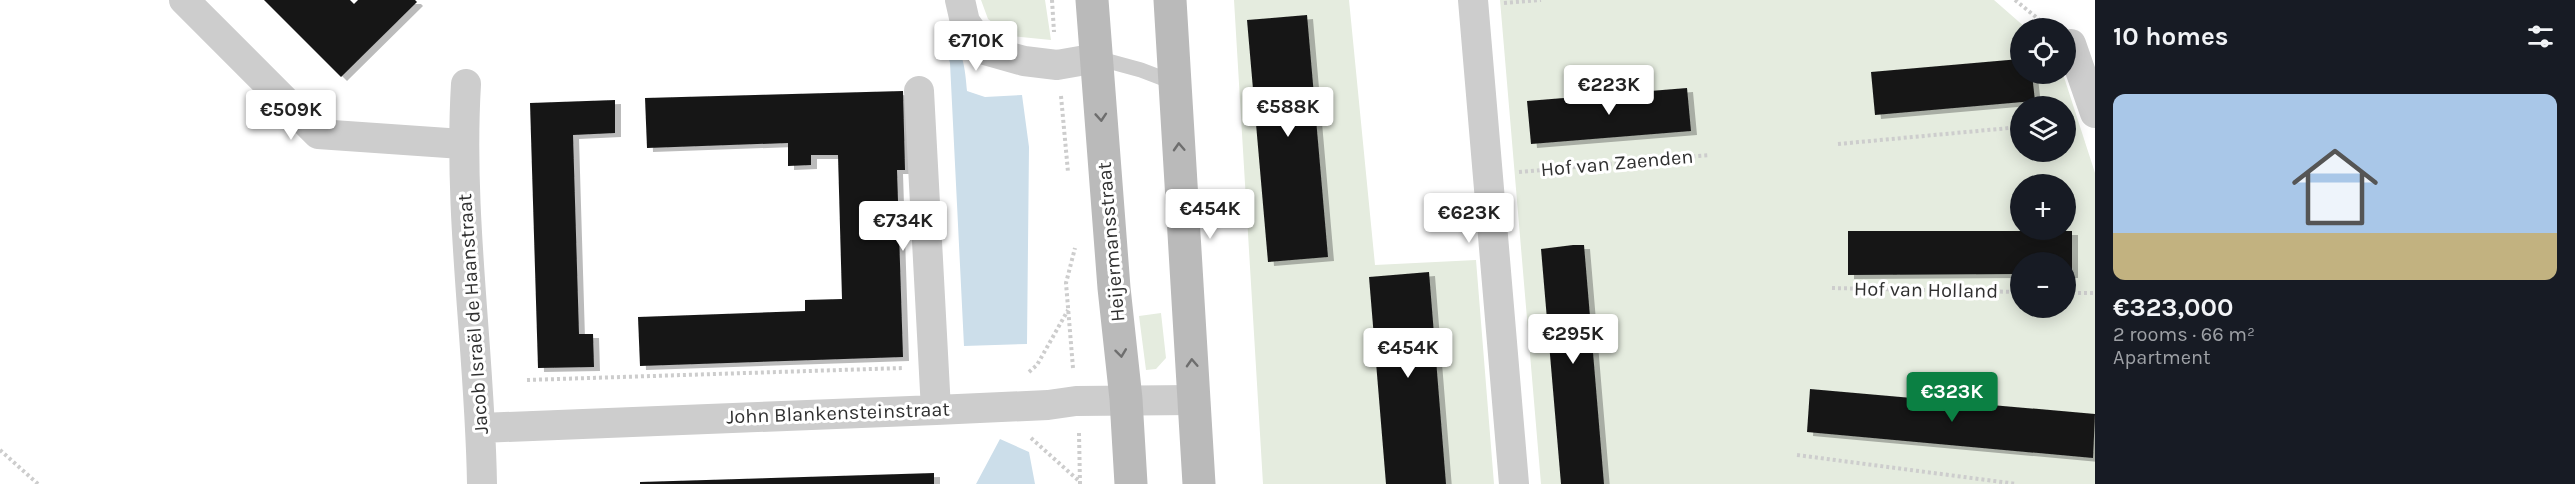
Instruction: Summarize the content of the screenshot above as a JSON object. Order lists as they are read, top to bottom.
{
  "streets": {
    "main road": ["Heijermansstraat"],
    "street": ["Jacob Israël de Haanstraat", "John Blankensteinstraat"],
    "path": ["Hof van Zaenden", "Hof van Holland"]
  },
  "crossings": [
    ["Heijermansstraat", "John Blankensteinstraat"],
    ["Jacob Israël de Haanstraat", "John Blankensteinstraat"]
  ],
  "page": {
    "heading": "10 homes",
    "map_buttons": ["+", "−"],
    "price": [
      "€710K",
      "€223K",
      "€588K",
      "€509K",
      "€454K",
      "€623K",
      "€734K",
      "€295K",
      "€454K",
      "€323K"
    ],
    "list": [
      {
        "name": "€323,000",
        "note": "2 rooms · 66 m² · Apartment"
      }
    ]
  }
}
